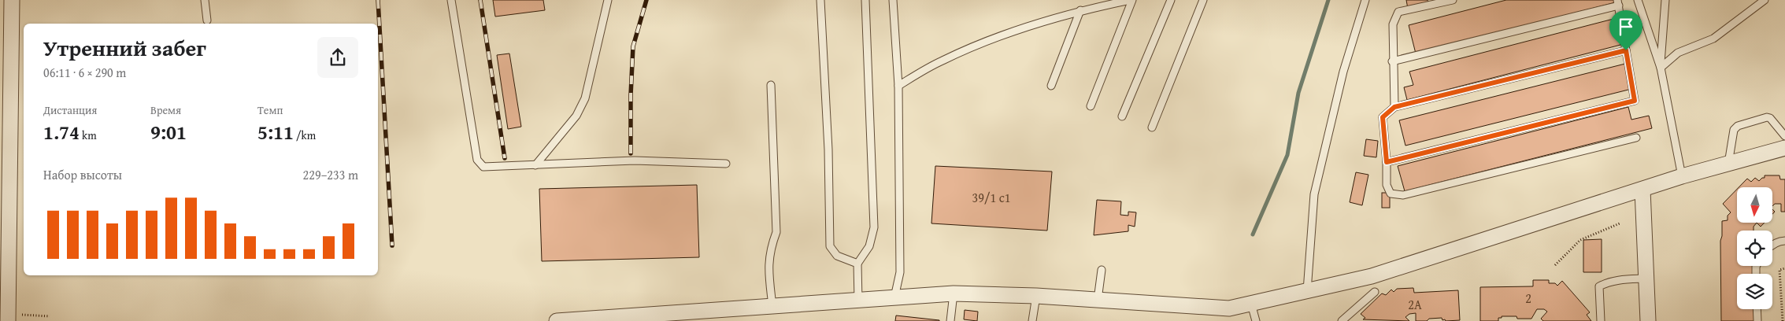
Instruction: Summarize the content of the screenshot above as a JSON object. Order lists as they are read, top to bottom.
{
  "house_numbers": ["39/1 с1", "2", "2А"],
  "north": "bottom",
  "page": {
    "heading": ["Утренний забег", "06:11 · 6 × 290 m"],
    "stats": [
      ["Дистанция", "1.74 km"],
      ["Время", "9:01"],
      ["Темп", "5:11 /km"]
    ],
    "chart": ["Набор высоты", "229–233 m"]
  }
}
